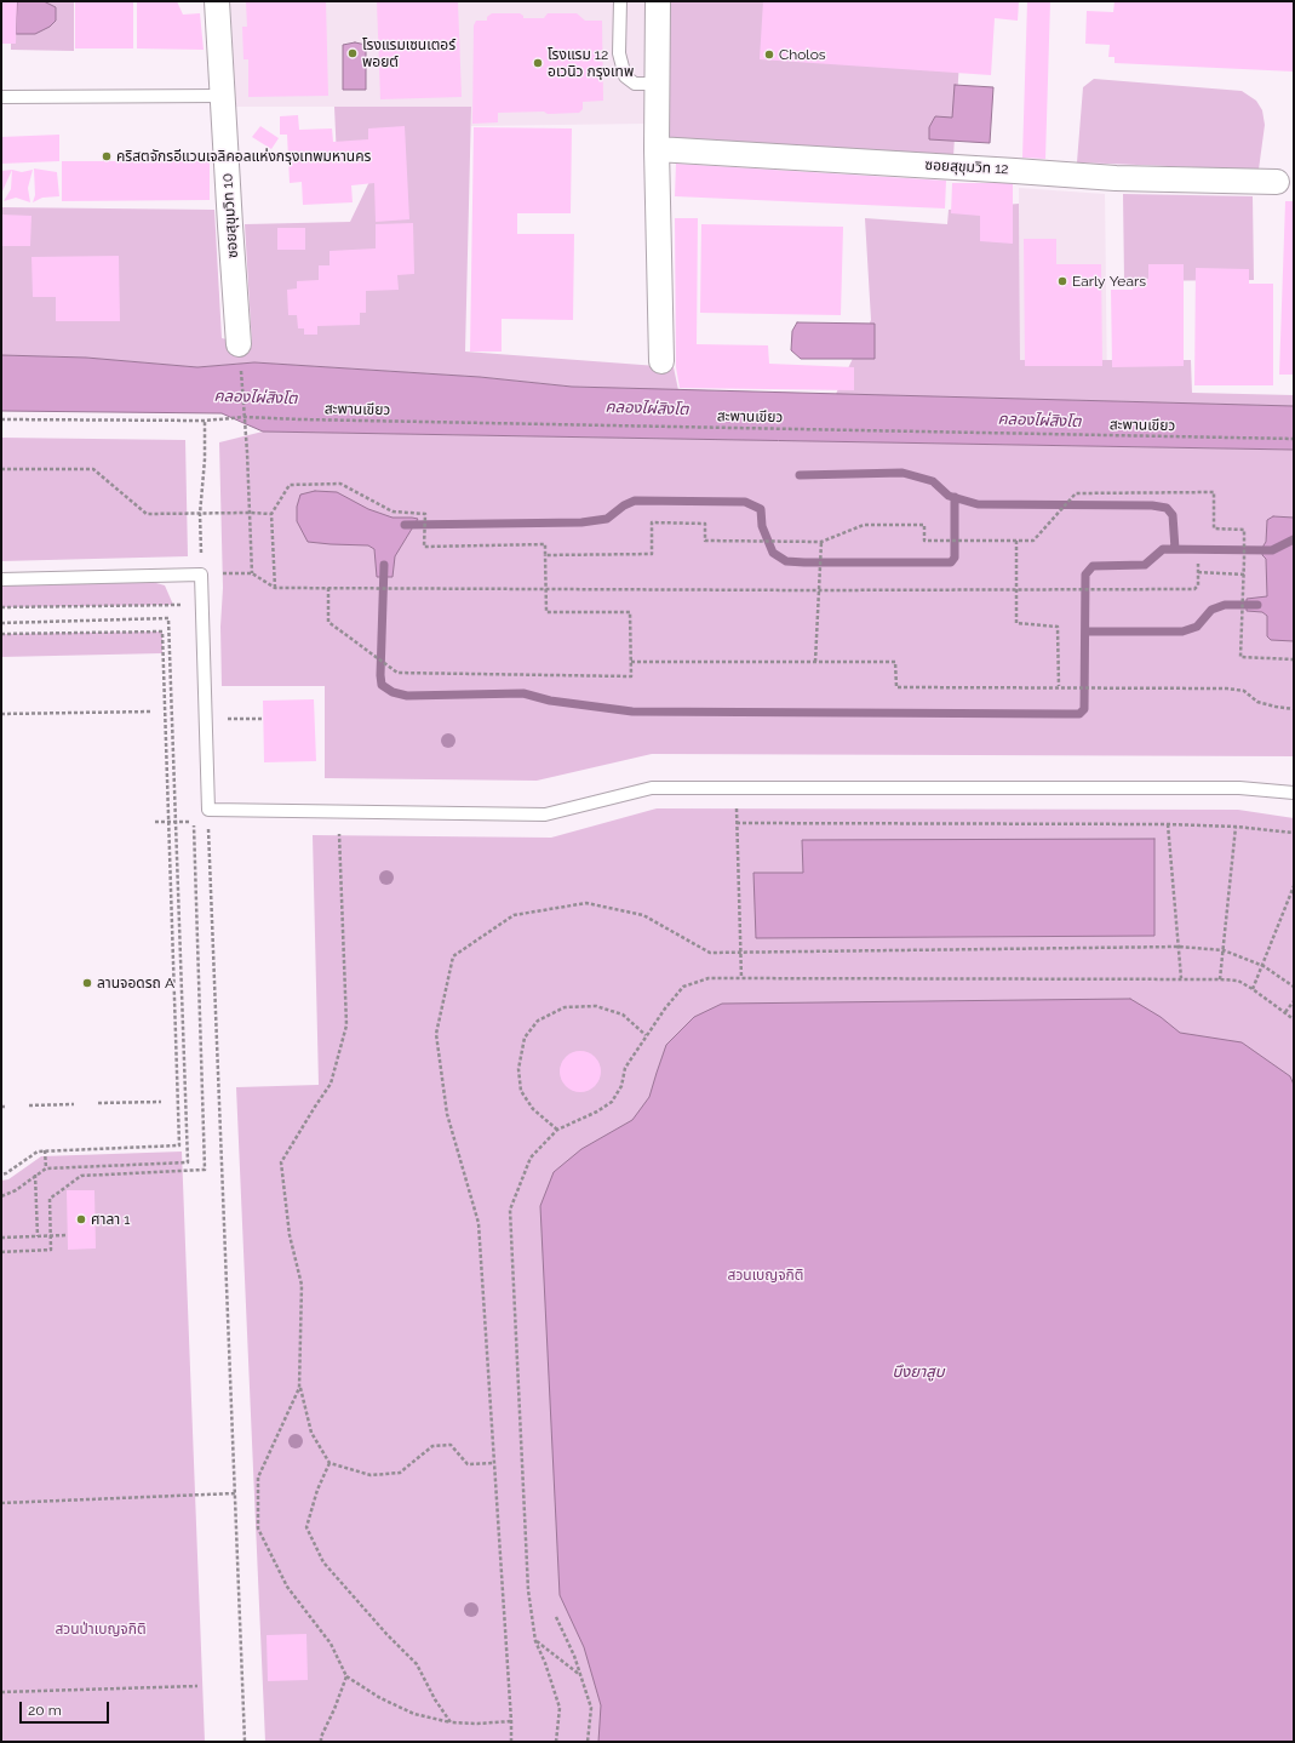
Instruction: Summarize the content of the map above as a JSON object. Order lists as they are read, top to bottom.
{
  "streets": {
    "street": ["ซอยสุขุมวิท 12", "ซอยสุขุมวิท 10"],
    "path": ["สะพานเขียว"]
  },
  "water": ["คลองไผ่สิงโต", "บึงยาสูบ"],
  "parks": ["สวนเบญจกิติ", "สวนป่าเบญจกิติ"],
  "places": [
    "โรงแรมเซนเตอร์ พอยต์",
    "Cholos",
    "โรงแรม 12 อเวนิว กรุงเทพ",
    "คริสตจักรอีแวนเจลิคอลแห่งกรุงเทพมหานคร",
    "Early Years",
    "ลานจอดรถ A",
    "ศาลา 1"
  ],
  "scale_bar": "20 m"
}
